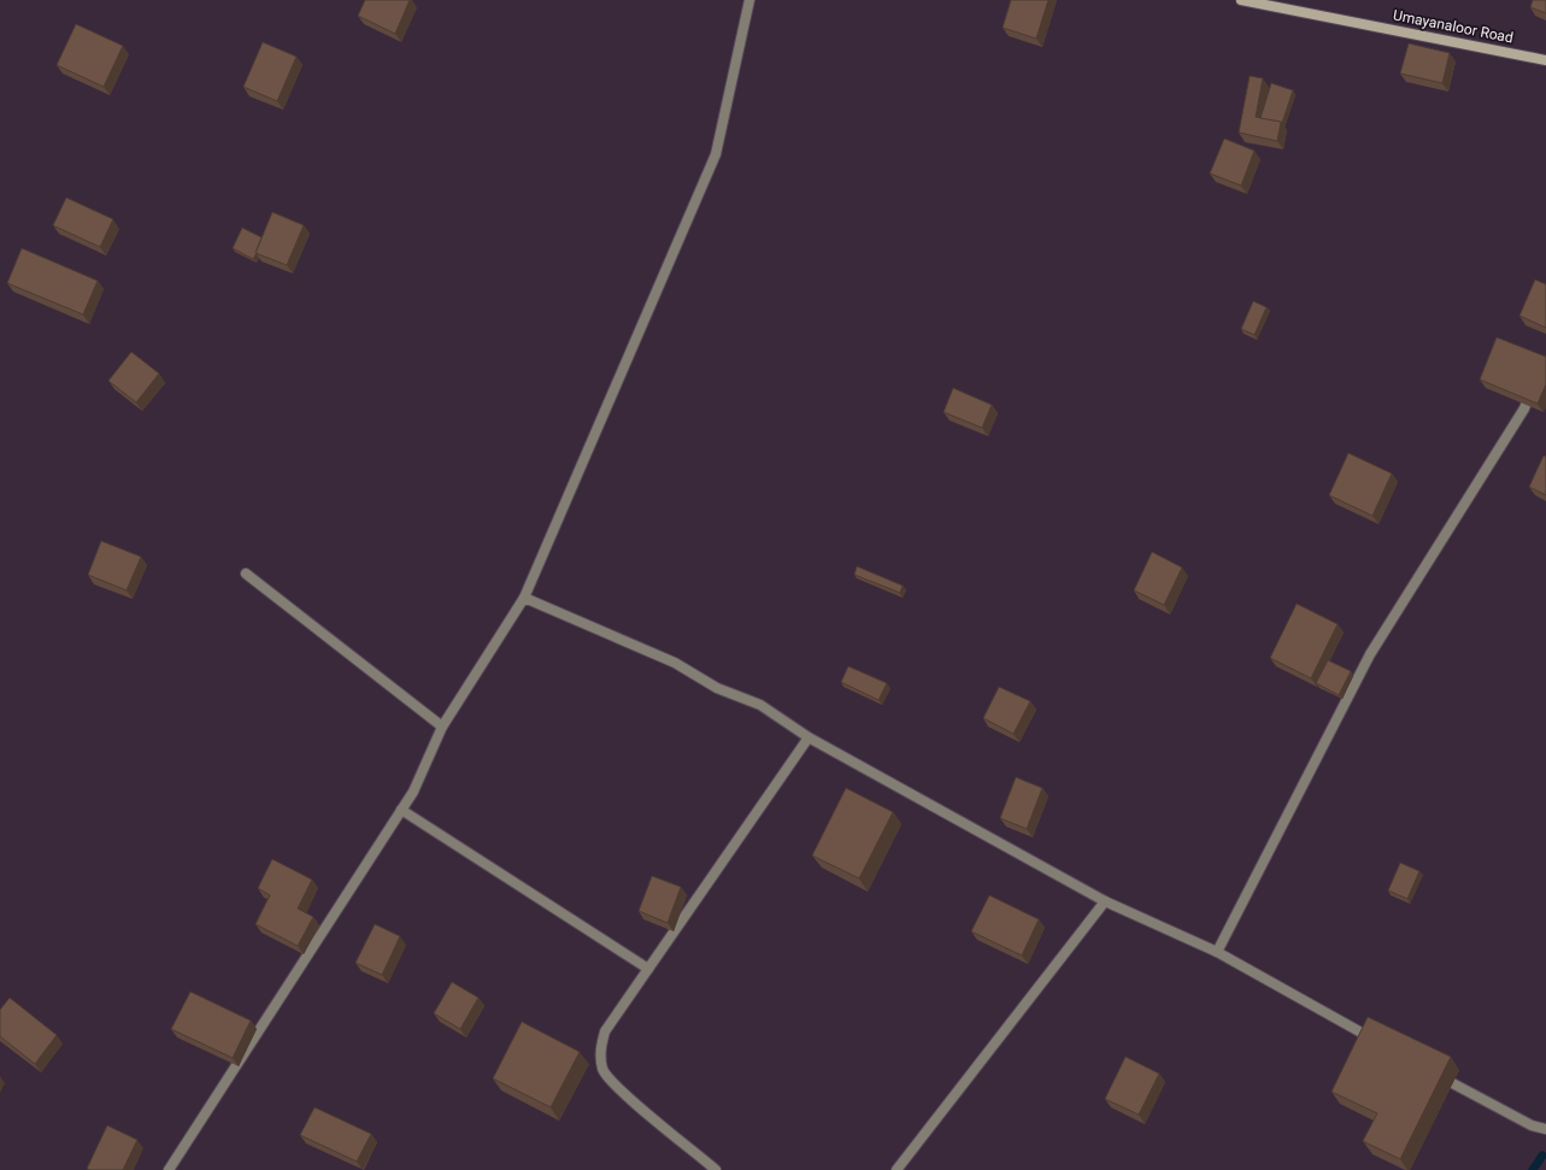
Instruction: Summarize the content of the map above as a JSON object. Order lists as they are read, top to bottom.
{
  "streets": {
    "main road": ["Umayanaloor Road"]
  }
}
